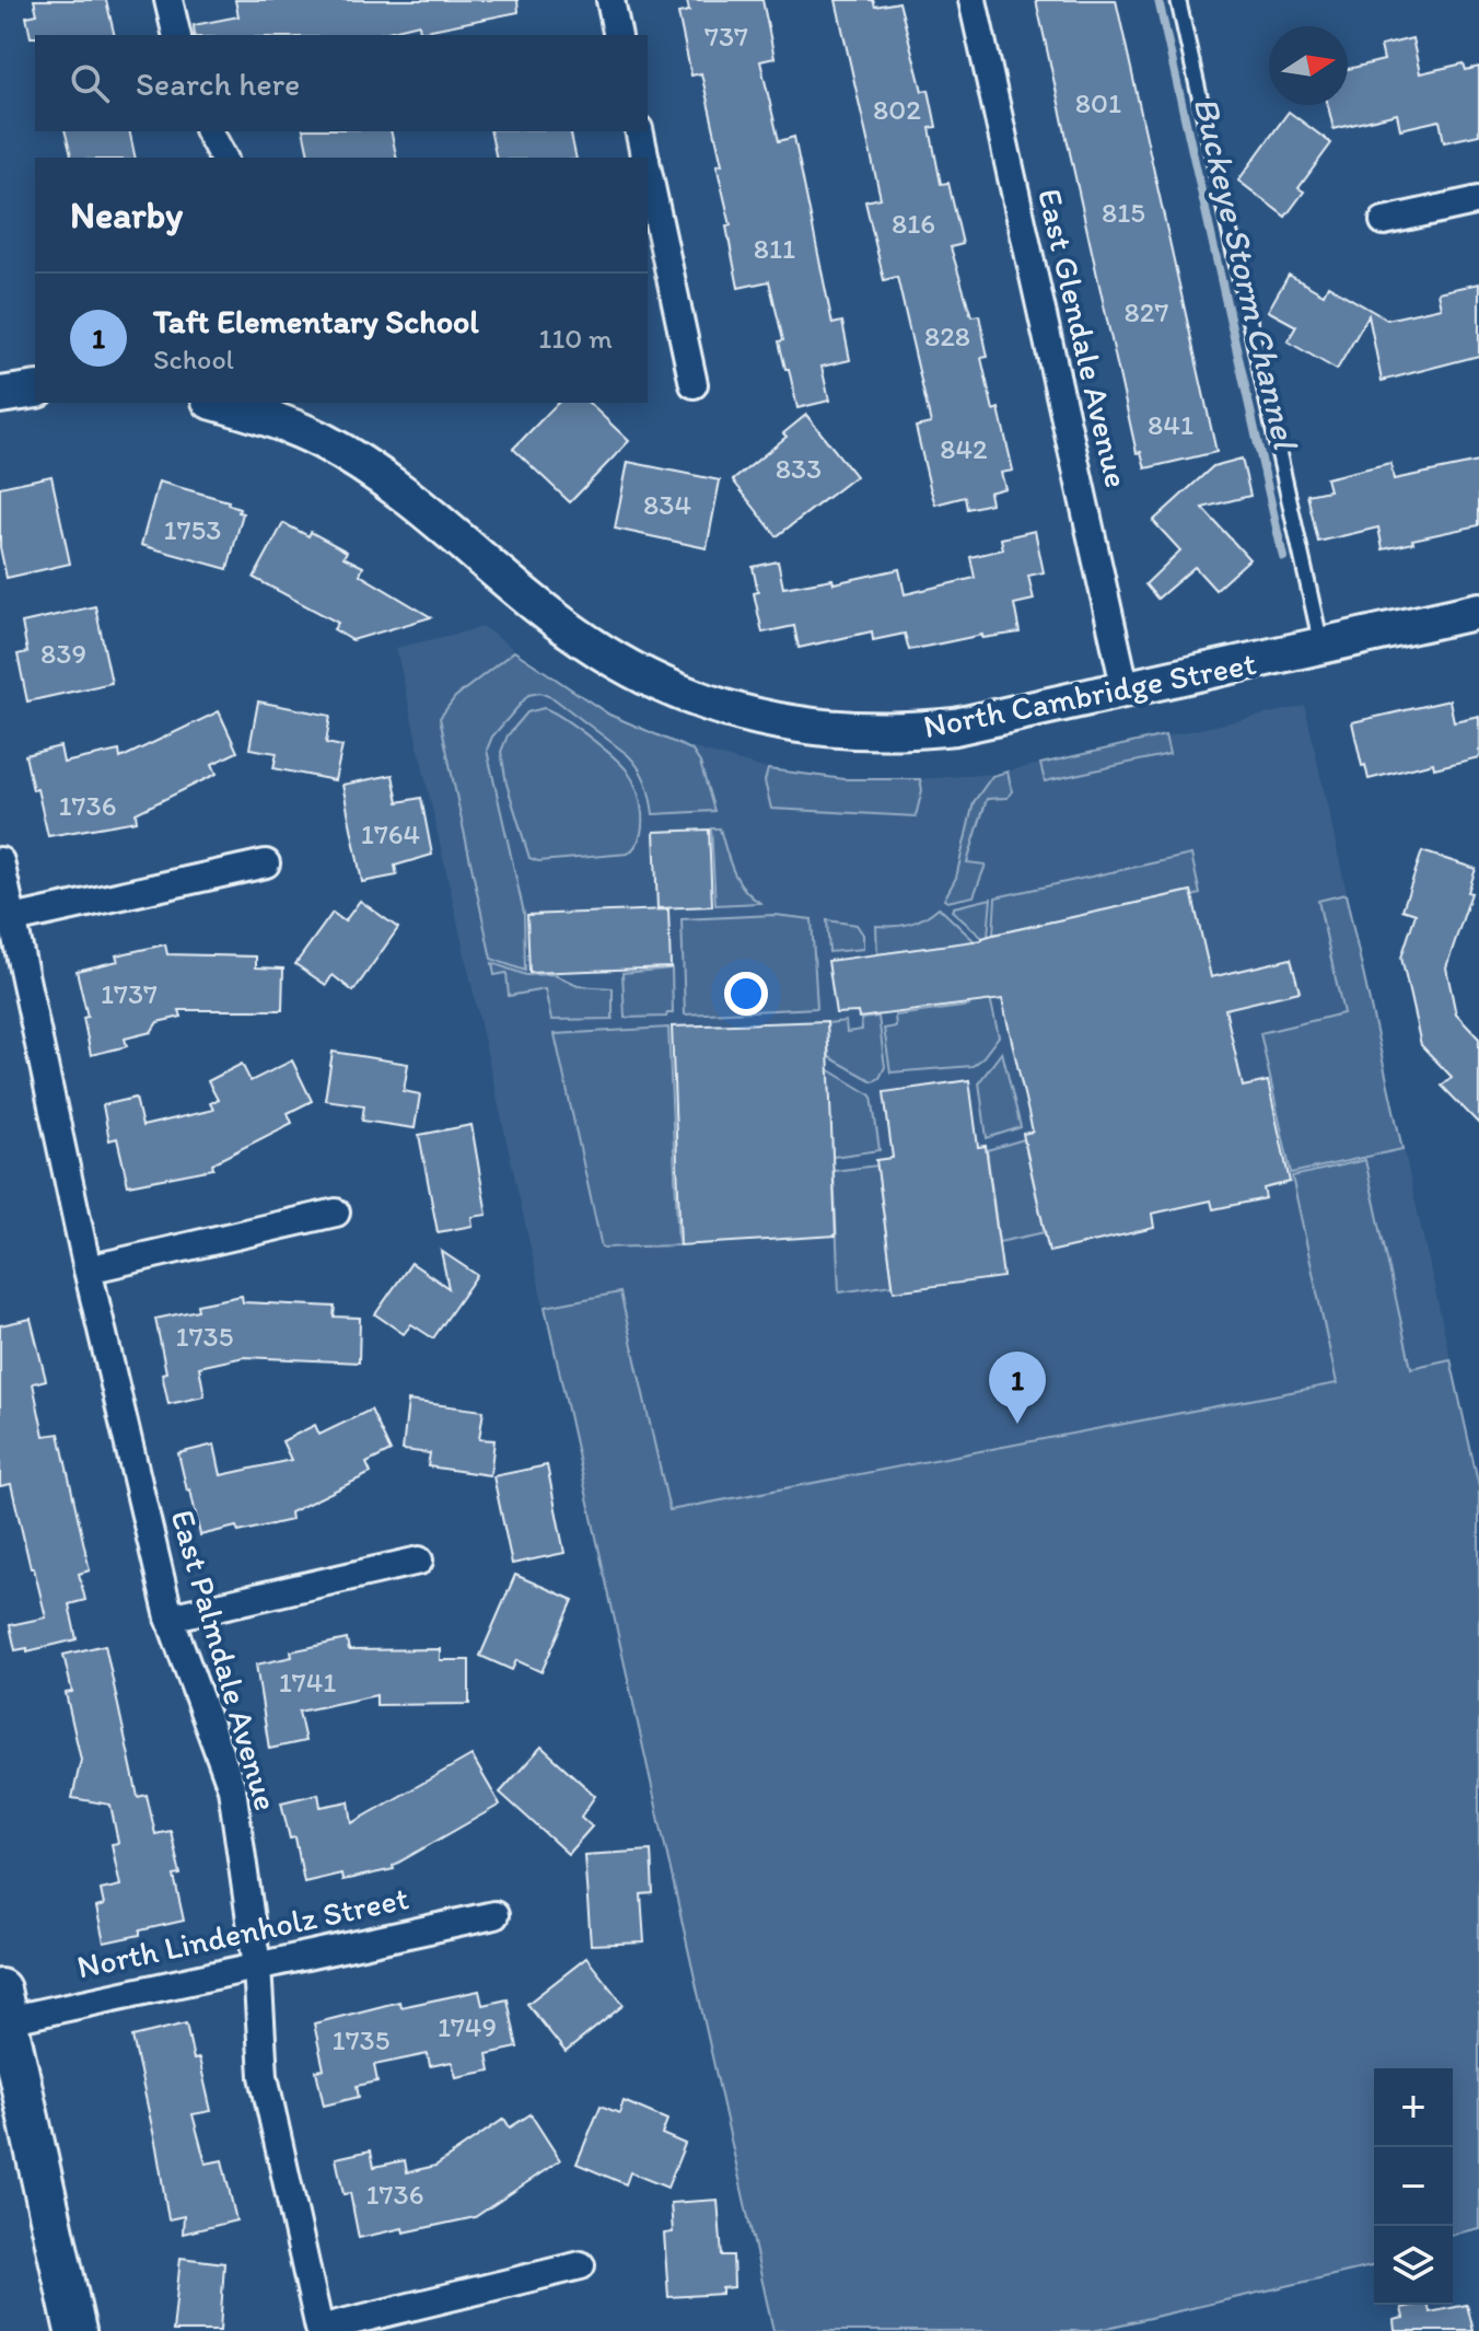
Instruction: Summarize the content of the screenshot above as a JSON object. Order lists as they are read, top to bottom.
{
  "streets": {
    "street": [
      "East Glendale Avenue",
      "North Cambridge Street",
      "East Palmdale Avenue",
      "North Lindenholz Street"
    ]
  },
  "crossings": [
    ["East Glendale Avenue", "North Cambridge Street"],
    ["East Palmdale Avenue", "North Lindenholz Street"]
  ],
  "water": ["Buckeye Storm Channel"],
  "house_numbers": [
    "737",
    "801",
    "802",
    "815",
    "816",
    "811",
    "827",
    "828",
    "841",
    "842",
    "833",
    "834",
    "1753",
    "839",
    "1736",
    "1764",
    "1737",
    "1735",
    "1741",
    "1749",
    "1735",
    "1736"
  ],
  "north": "right",
  "page": {
    "search": "Search here",
    "heading": "Nearby",
    "list": [
      {
        "mark": "1",
        "name": "Taft Elementary School",
        "note": "School",
        "value": "110 m"
      }
    ],
    "pins": "1",
    "map_buttons": ["+", "−"]
  }
}
